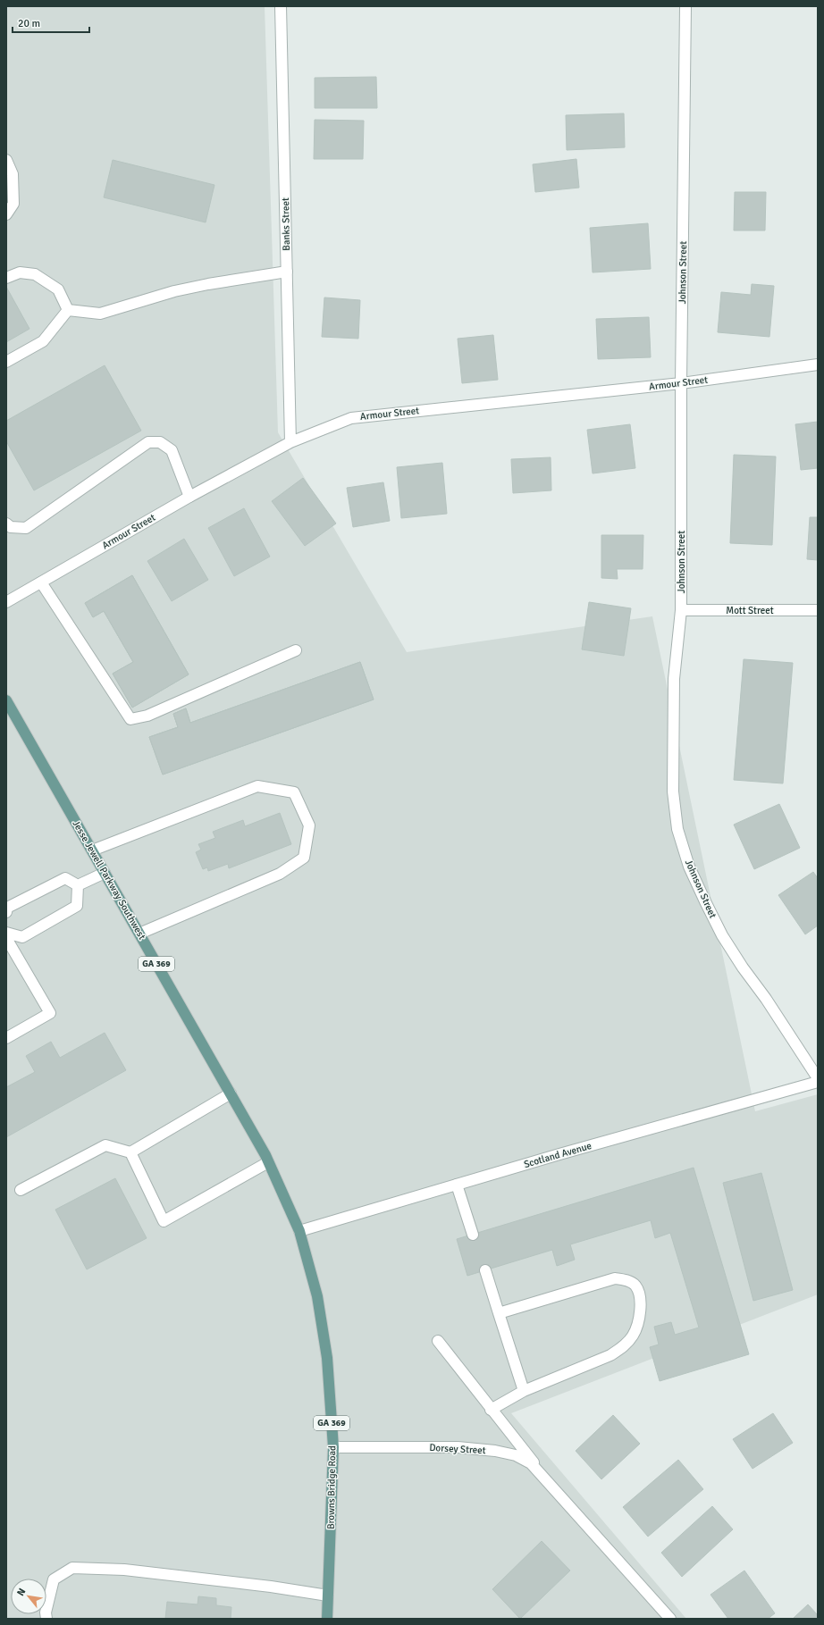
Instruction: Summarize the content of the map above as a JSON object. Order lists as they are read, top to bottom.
{
  "streets": {
    "main road": ["Jesse Jewell Parkway Southwest", "GA 369", "Browns Bridge Road"],
    "street": [
      "Banks Street",
      "Johnson Street",
      "Armour Street",
      "Mott Street",
      "Scotland Avenue",
      "Dorsey Street"
    ]
  },
  "crossings": [
    ["Banks Street", "Armour Street"],
    ["Johnson Street", "Armour Street"],
    ["Johnson Street", "Mott Street"],
    ["Jesse Jewell Parkway Southwest", "Scotland Avenue"],
    ["Jesse Jewell Parkway Southwest", "Browns Bridge Road"],
    ["Scotland Avenue", "Browns Bridge Road"],
    ["Dorsey Street", "Browns Bridge Road"]
  ],
  "scale_bar": "20 m",
  "north": "top left"
}
